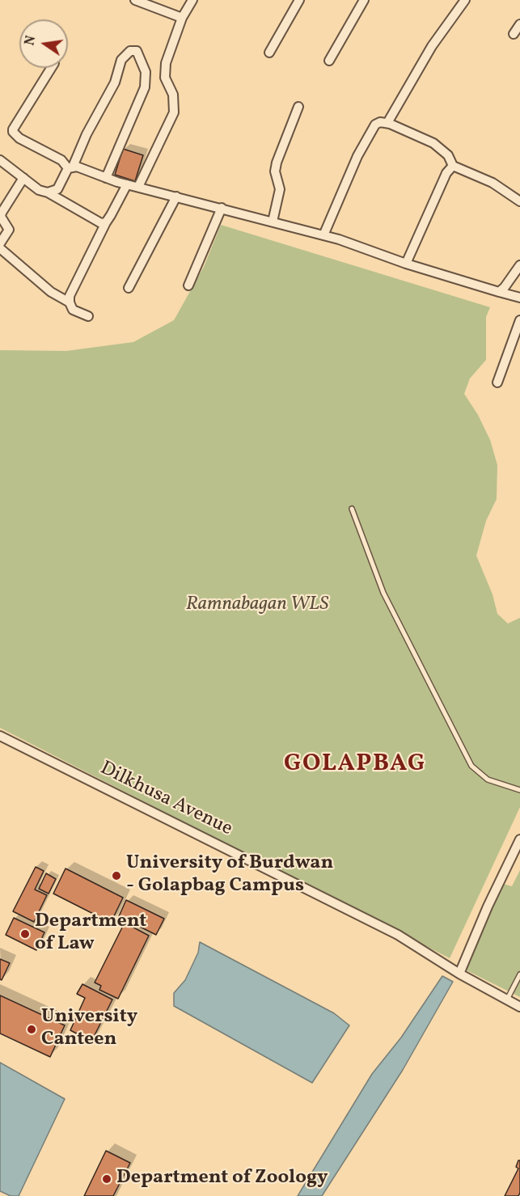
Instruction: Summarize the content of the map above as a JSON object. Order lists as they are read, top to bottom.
{
  "streets": {
    "street": ["Dilkhusa Avenue"]
  },
  "districts": ["GOLAPBAG"],
  "parks": ["Ramnabagan WLS"],
  "places": [
    "University of Burdwan - Golapbag Campus",
    "Department of Law",
    "University Canteen",
    "Department of Zoology"
  ],
  "north": "left"
}
